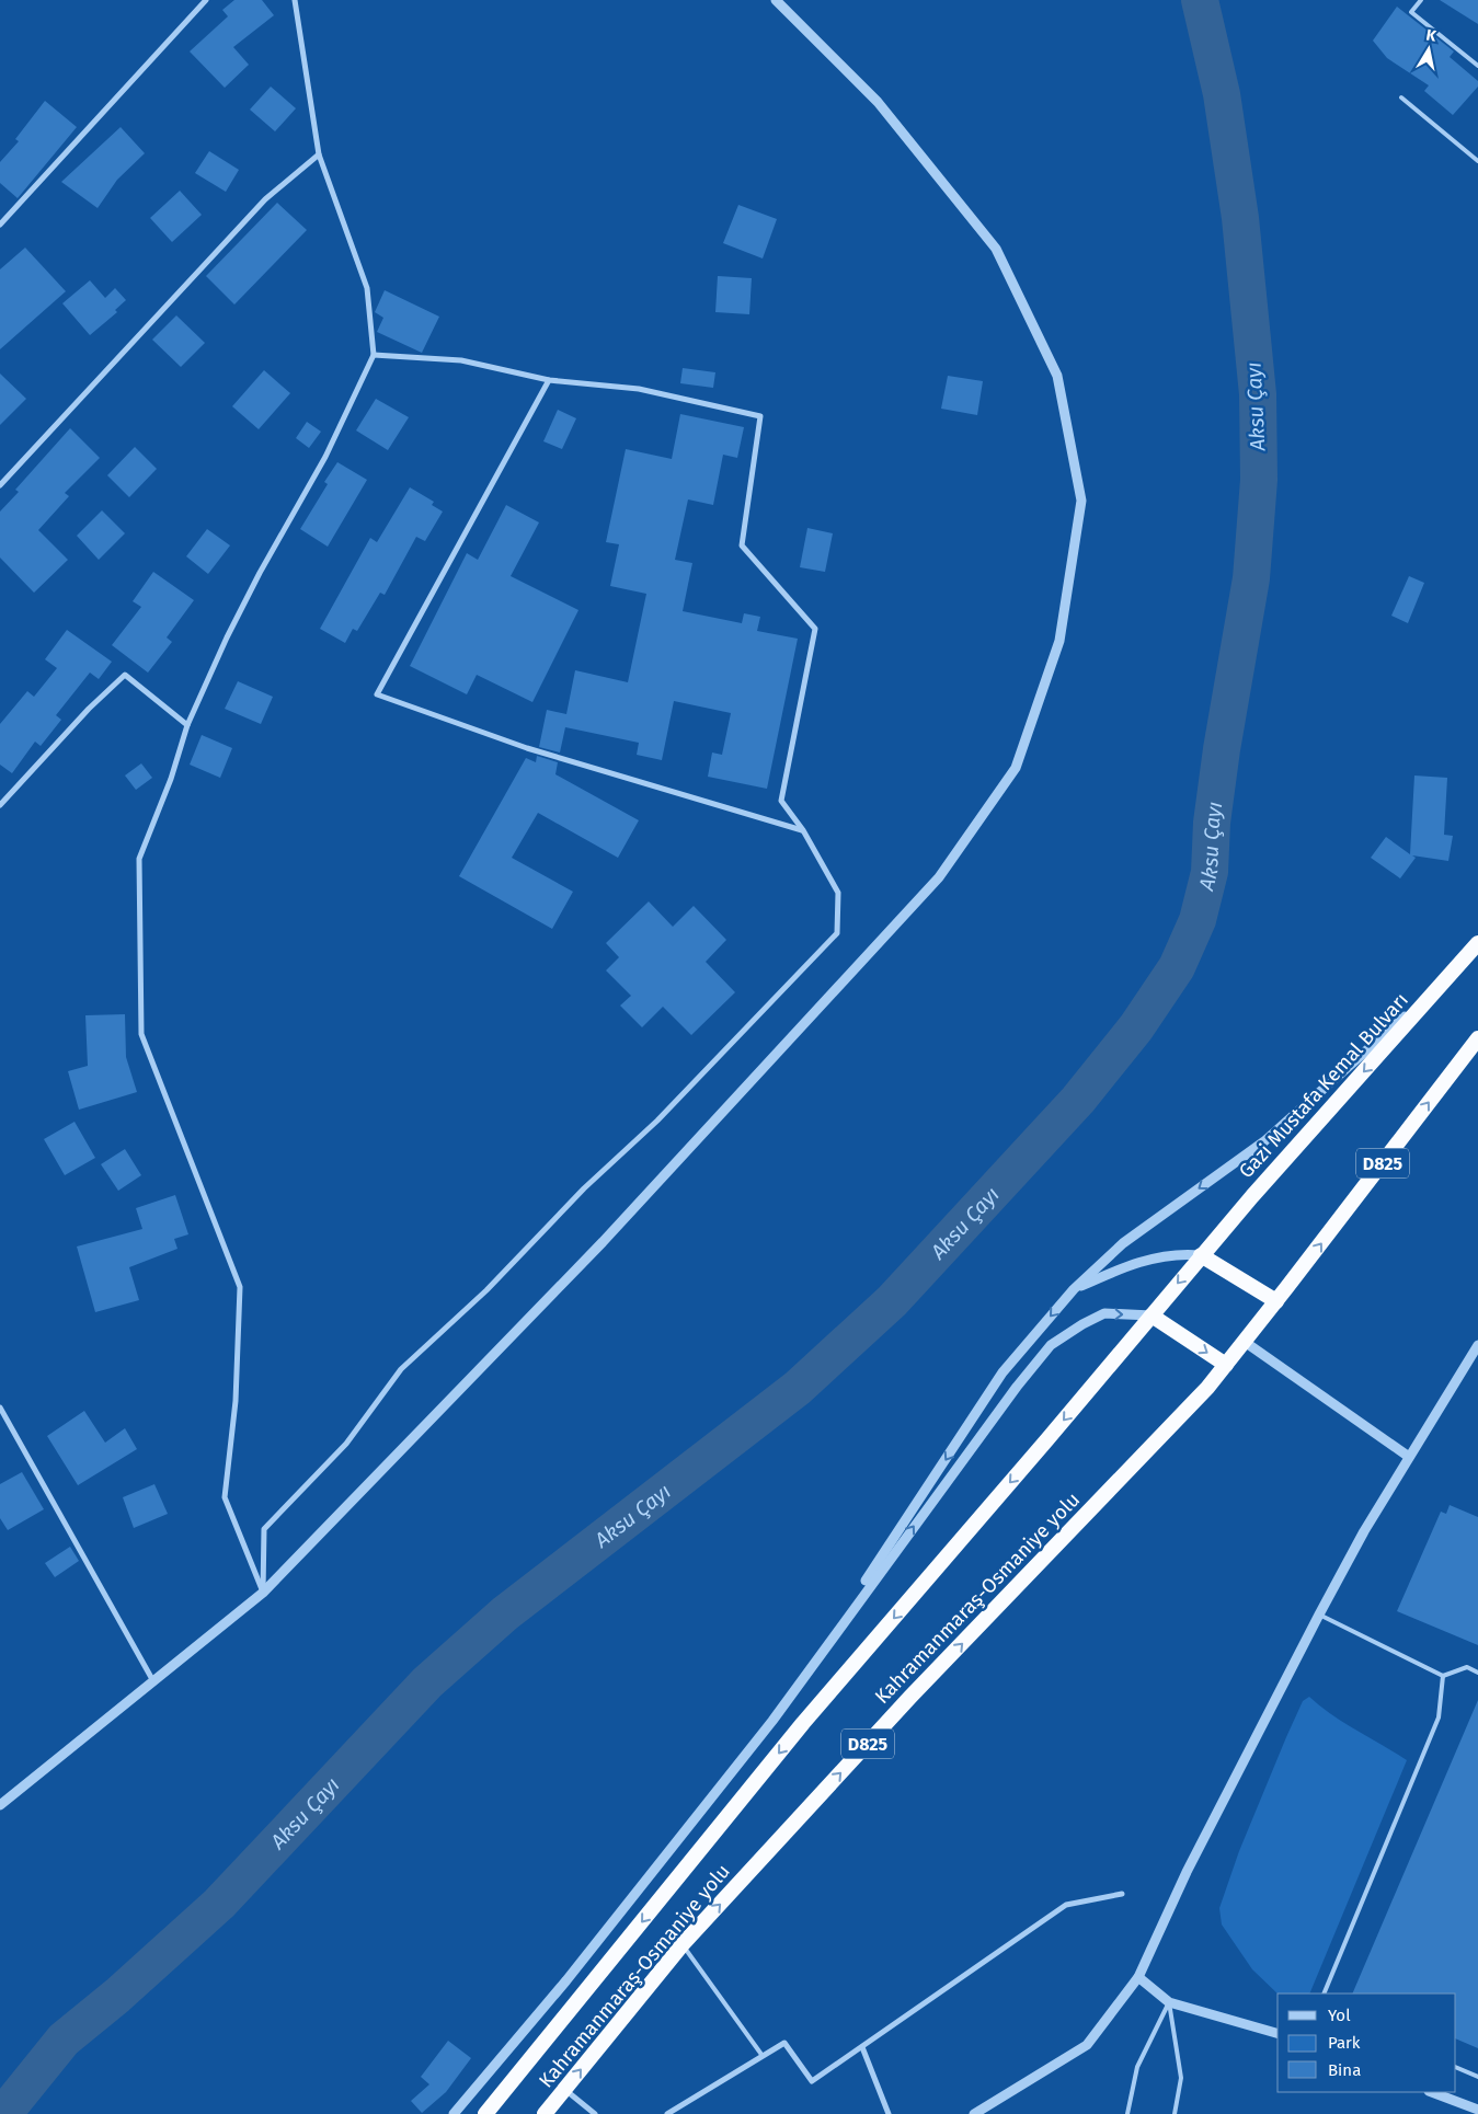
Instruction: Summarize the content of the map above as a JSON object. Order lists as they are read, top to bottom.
{
  "streets": {
    "highway": ["Gazi Mustafa Kemal Bulvarı", "D825", "Kahramanmaraş-Osmaniye yolu"]
  },
  "one_way": ["Gazi Mustafa Kemal Bulvarı", "Kahramanmaraş-Osmaniye yolu"],
  "water": ["Aksu Çayı"],
  "legend": ["Yol", "Park", "Bina"],
  "north": "top"
}
